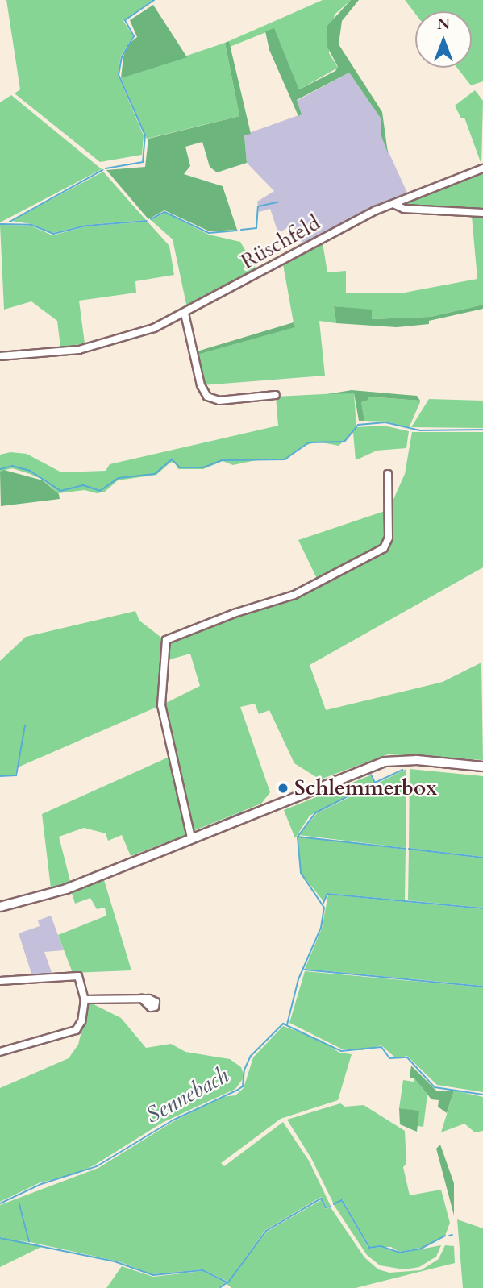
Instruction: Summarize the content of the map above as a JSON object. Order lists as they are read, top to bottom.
{
  "streets": {
    "street": ["Rüschfeld"]
  },
  "water": ["Sennebach"],
  "places": ["Schlemmerbox"],
  "north": "top"
}
